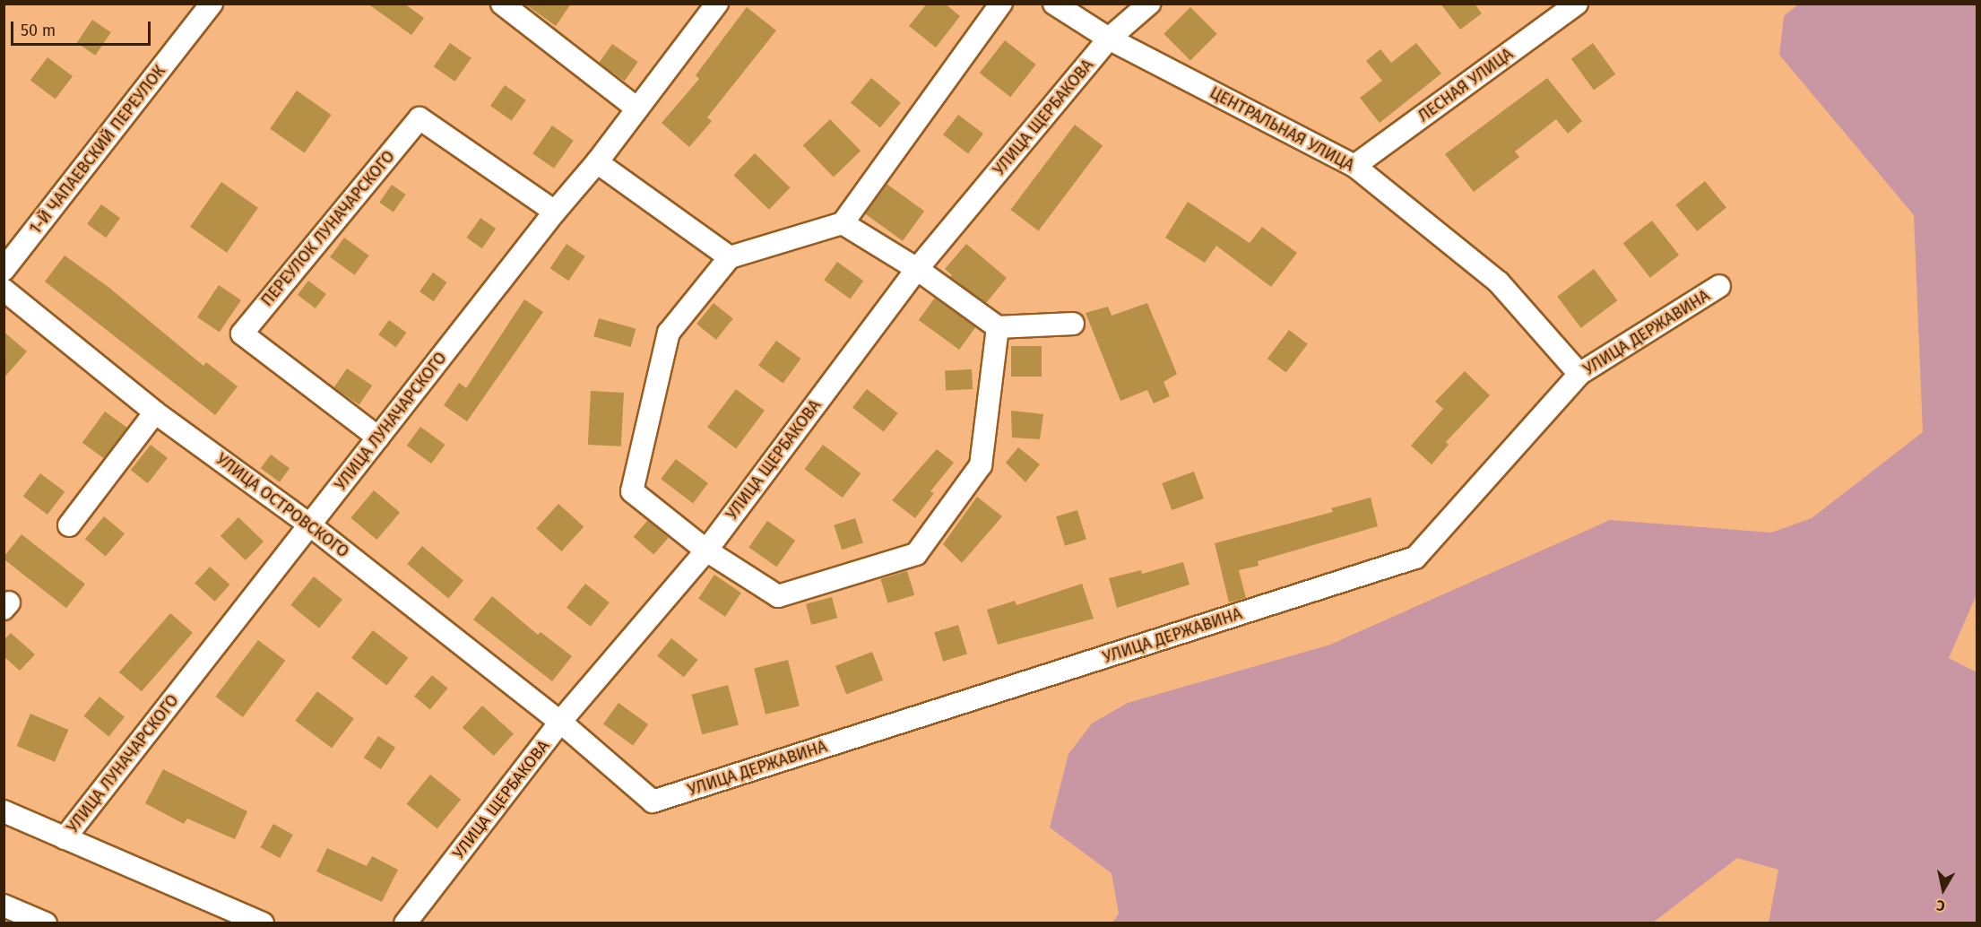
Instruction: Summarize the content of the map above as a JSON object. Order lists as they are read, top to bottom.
{
  "streets": {
    "street": [
      "ЛЕСНАЯ УЛИЦА",
      "УЛИЦА ЩЕРБАКОВА",
      "ЦЕНТРАЛЬНАЯ УЛИЦА",
      "1-Й ЧАПАЕВСКИЙ ПЕРЕУЛОК",
      "ПЕРЕУЛОК ЛУНАЧАРСКОГО",
      "УЛИЦА ДЕРЖАВИНА",
      "УЛИЦА ЛУНАЧАРСКОГО",
      "УЛИЦА ОСТРОВСКОГО"
    ]
  },
  "crossings": [
    ["ЛЕСНАЯ УЛИЦА", "ЦЕНТРАЛЬНАЯ УЛИЦА"],
    ["УЛИЦА ЩЕРБАКОВА", "ЦЕНТРАЛЬНАЯ УЛИЦА"],
    ["УЛИЦА ЩЕРБАКОВА", "УЛИЦА ДЕРЖАВИНА"],
    ["УЛИЦА ЩЕРБАКОВА", "УЛИЦА ОСТРОВСКОГО"],
    ["ЦЕНТРАЛЬНАЯ УЛИЦА", "УЛИЦА ДЕРЖАВИНА"],
    ["ПЕРЕУЛОК ЛУНАЧАРСКОГО", "УЛИЦА ЛУНАЧАРСКОГО"],
    ["УЛИЦА ДЕРЖАВИНА", "УЛИЦА ОСТРОВСКОГО"],
    ["УЛИЦА ЛУНАЧАРСКОГО", "УЛИЦА ОСТРОВСКОГО"]
  ],
  "scale_bar": "50 m",
  "north": "bottom"
}
